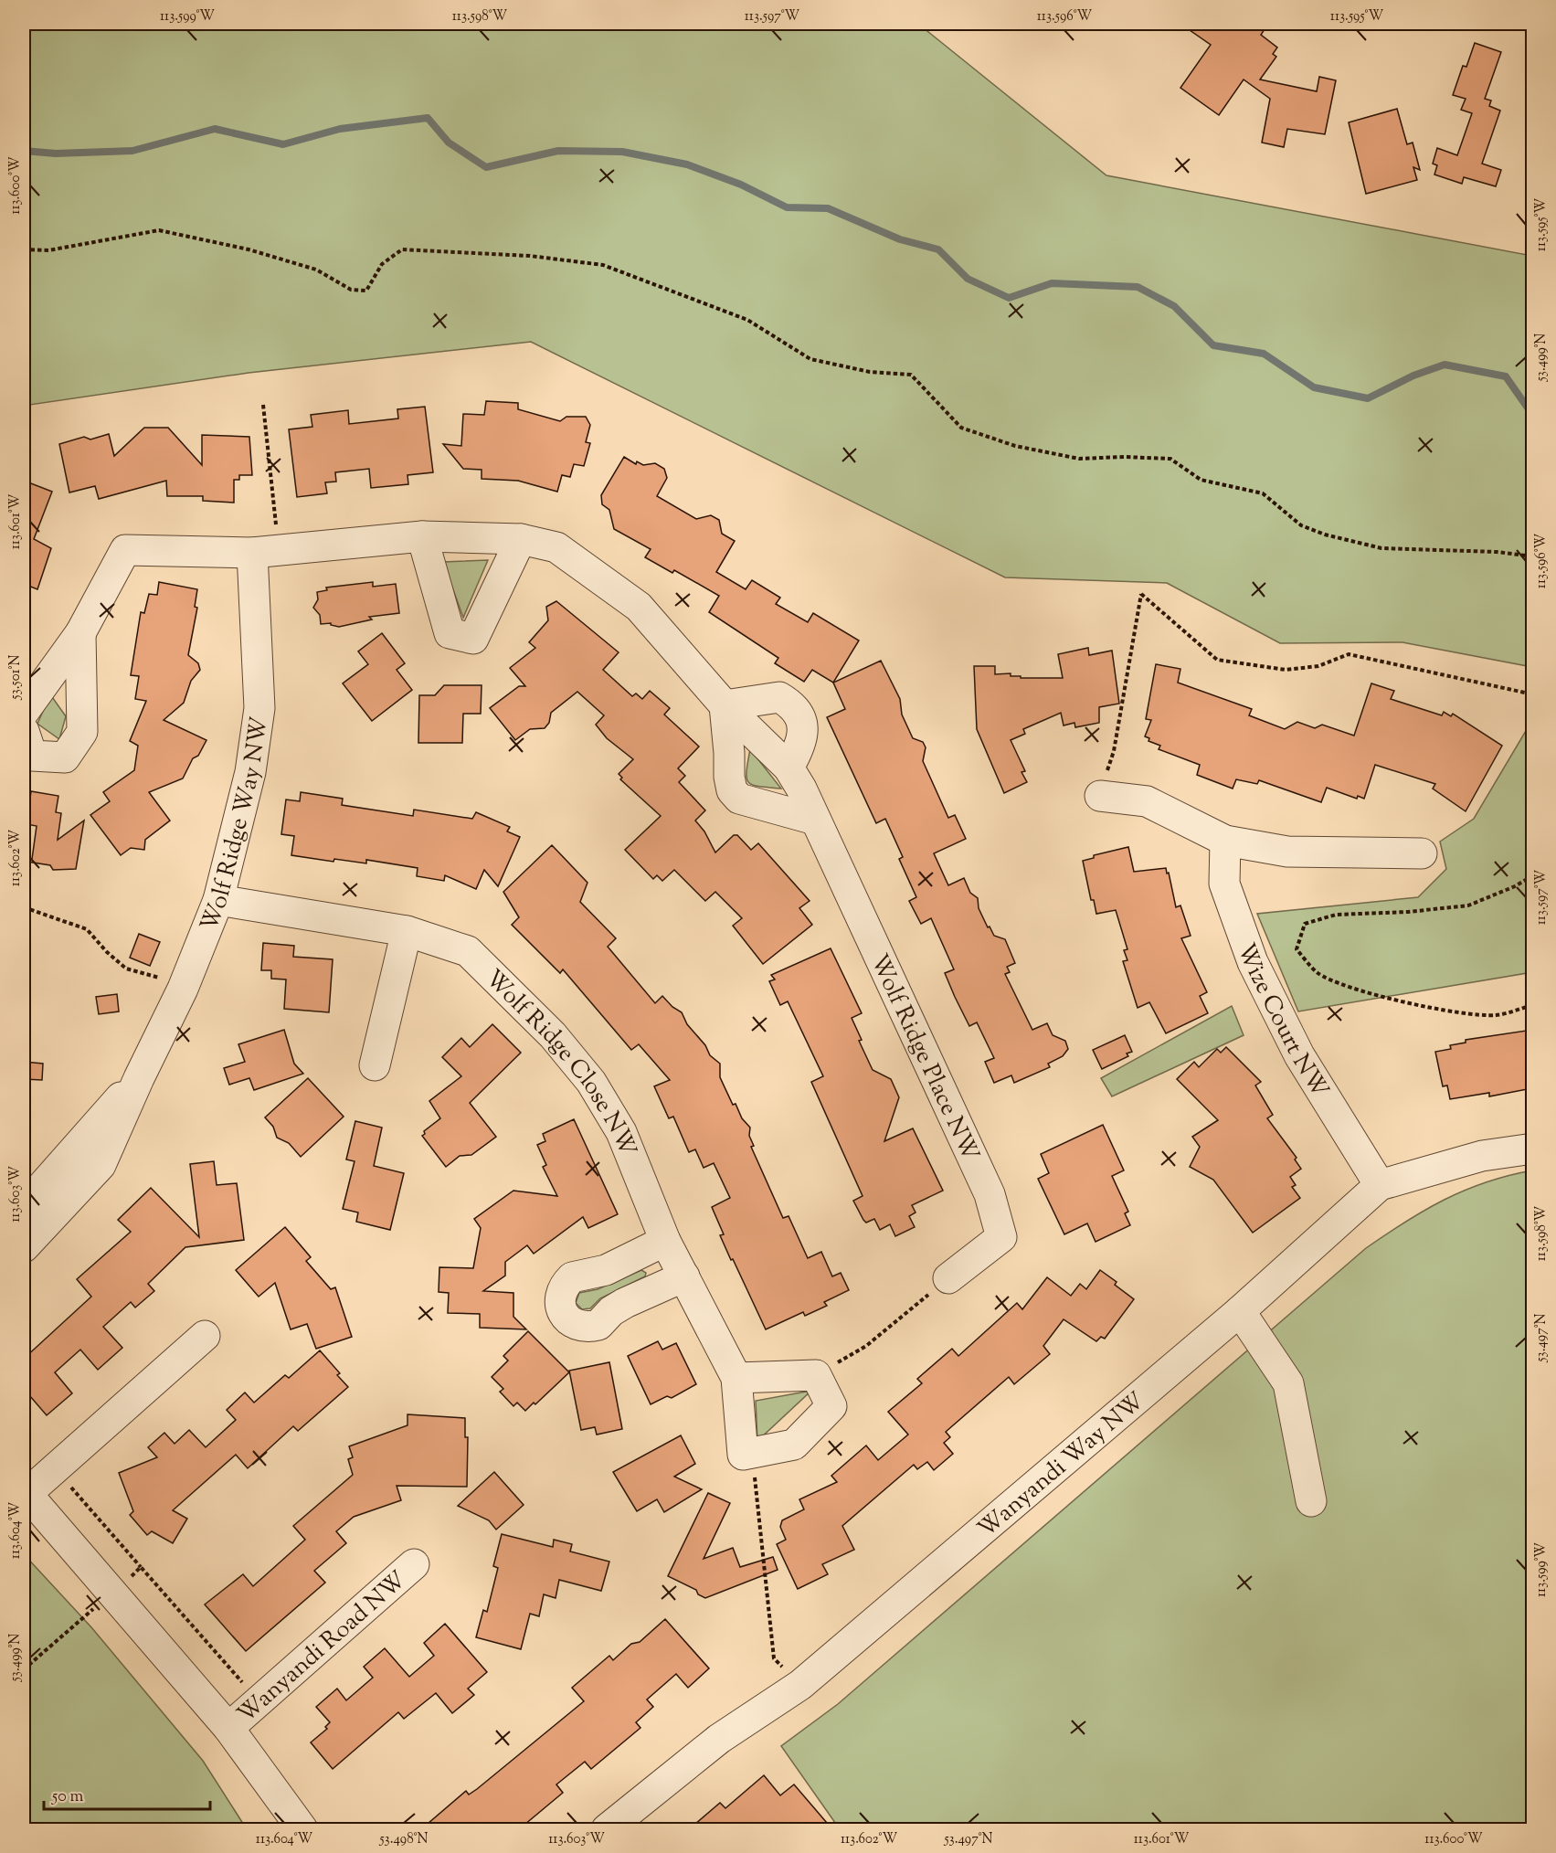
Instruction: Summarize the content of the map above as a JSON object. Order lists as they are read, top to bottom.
{
  "streets": {
    "street": [
      "Wolf Ridge Way NW",
      "Wize Court NW",
      "Wolf Ridge Place NW",
      "Wolf Ridge Close NW",
      "Wanyandi Way NW",
      "Wanyandi Road NW"
    ]
  },
  "crossings": [
    ["Wolf Ridge Way NW", "Wolf Ridge Place NW"],
    ["Wolf Ridge Way NW", "Wolf Ridge Close NW"],
    ["Wize Court NW", "Wanyandi Way NW"]
  ],
  "scale_bar": "50 m",
  "coordinates": [
    "113.599°W",
    "113.598°W",
    "113.597°W",
    "113.596°W",
    "113.595°W",
    "113.600°W",
    "53.499°N",
    "113.601°W",
    "53.501°N",
    "113.602°W",
    "113.603°W",
    "53.497°N",
    "113.604°W",
    "53.498°N"
  ]
}
